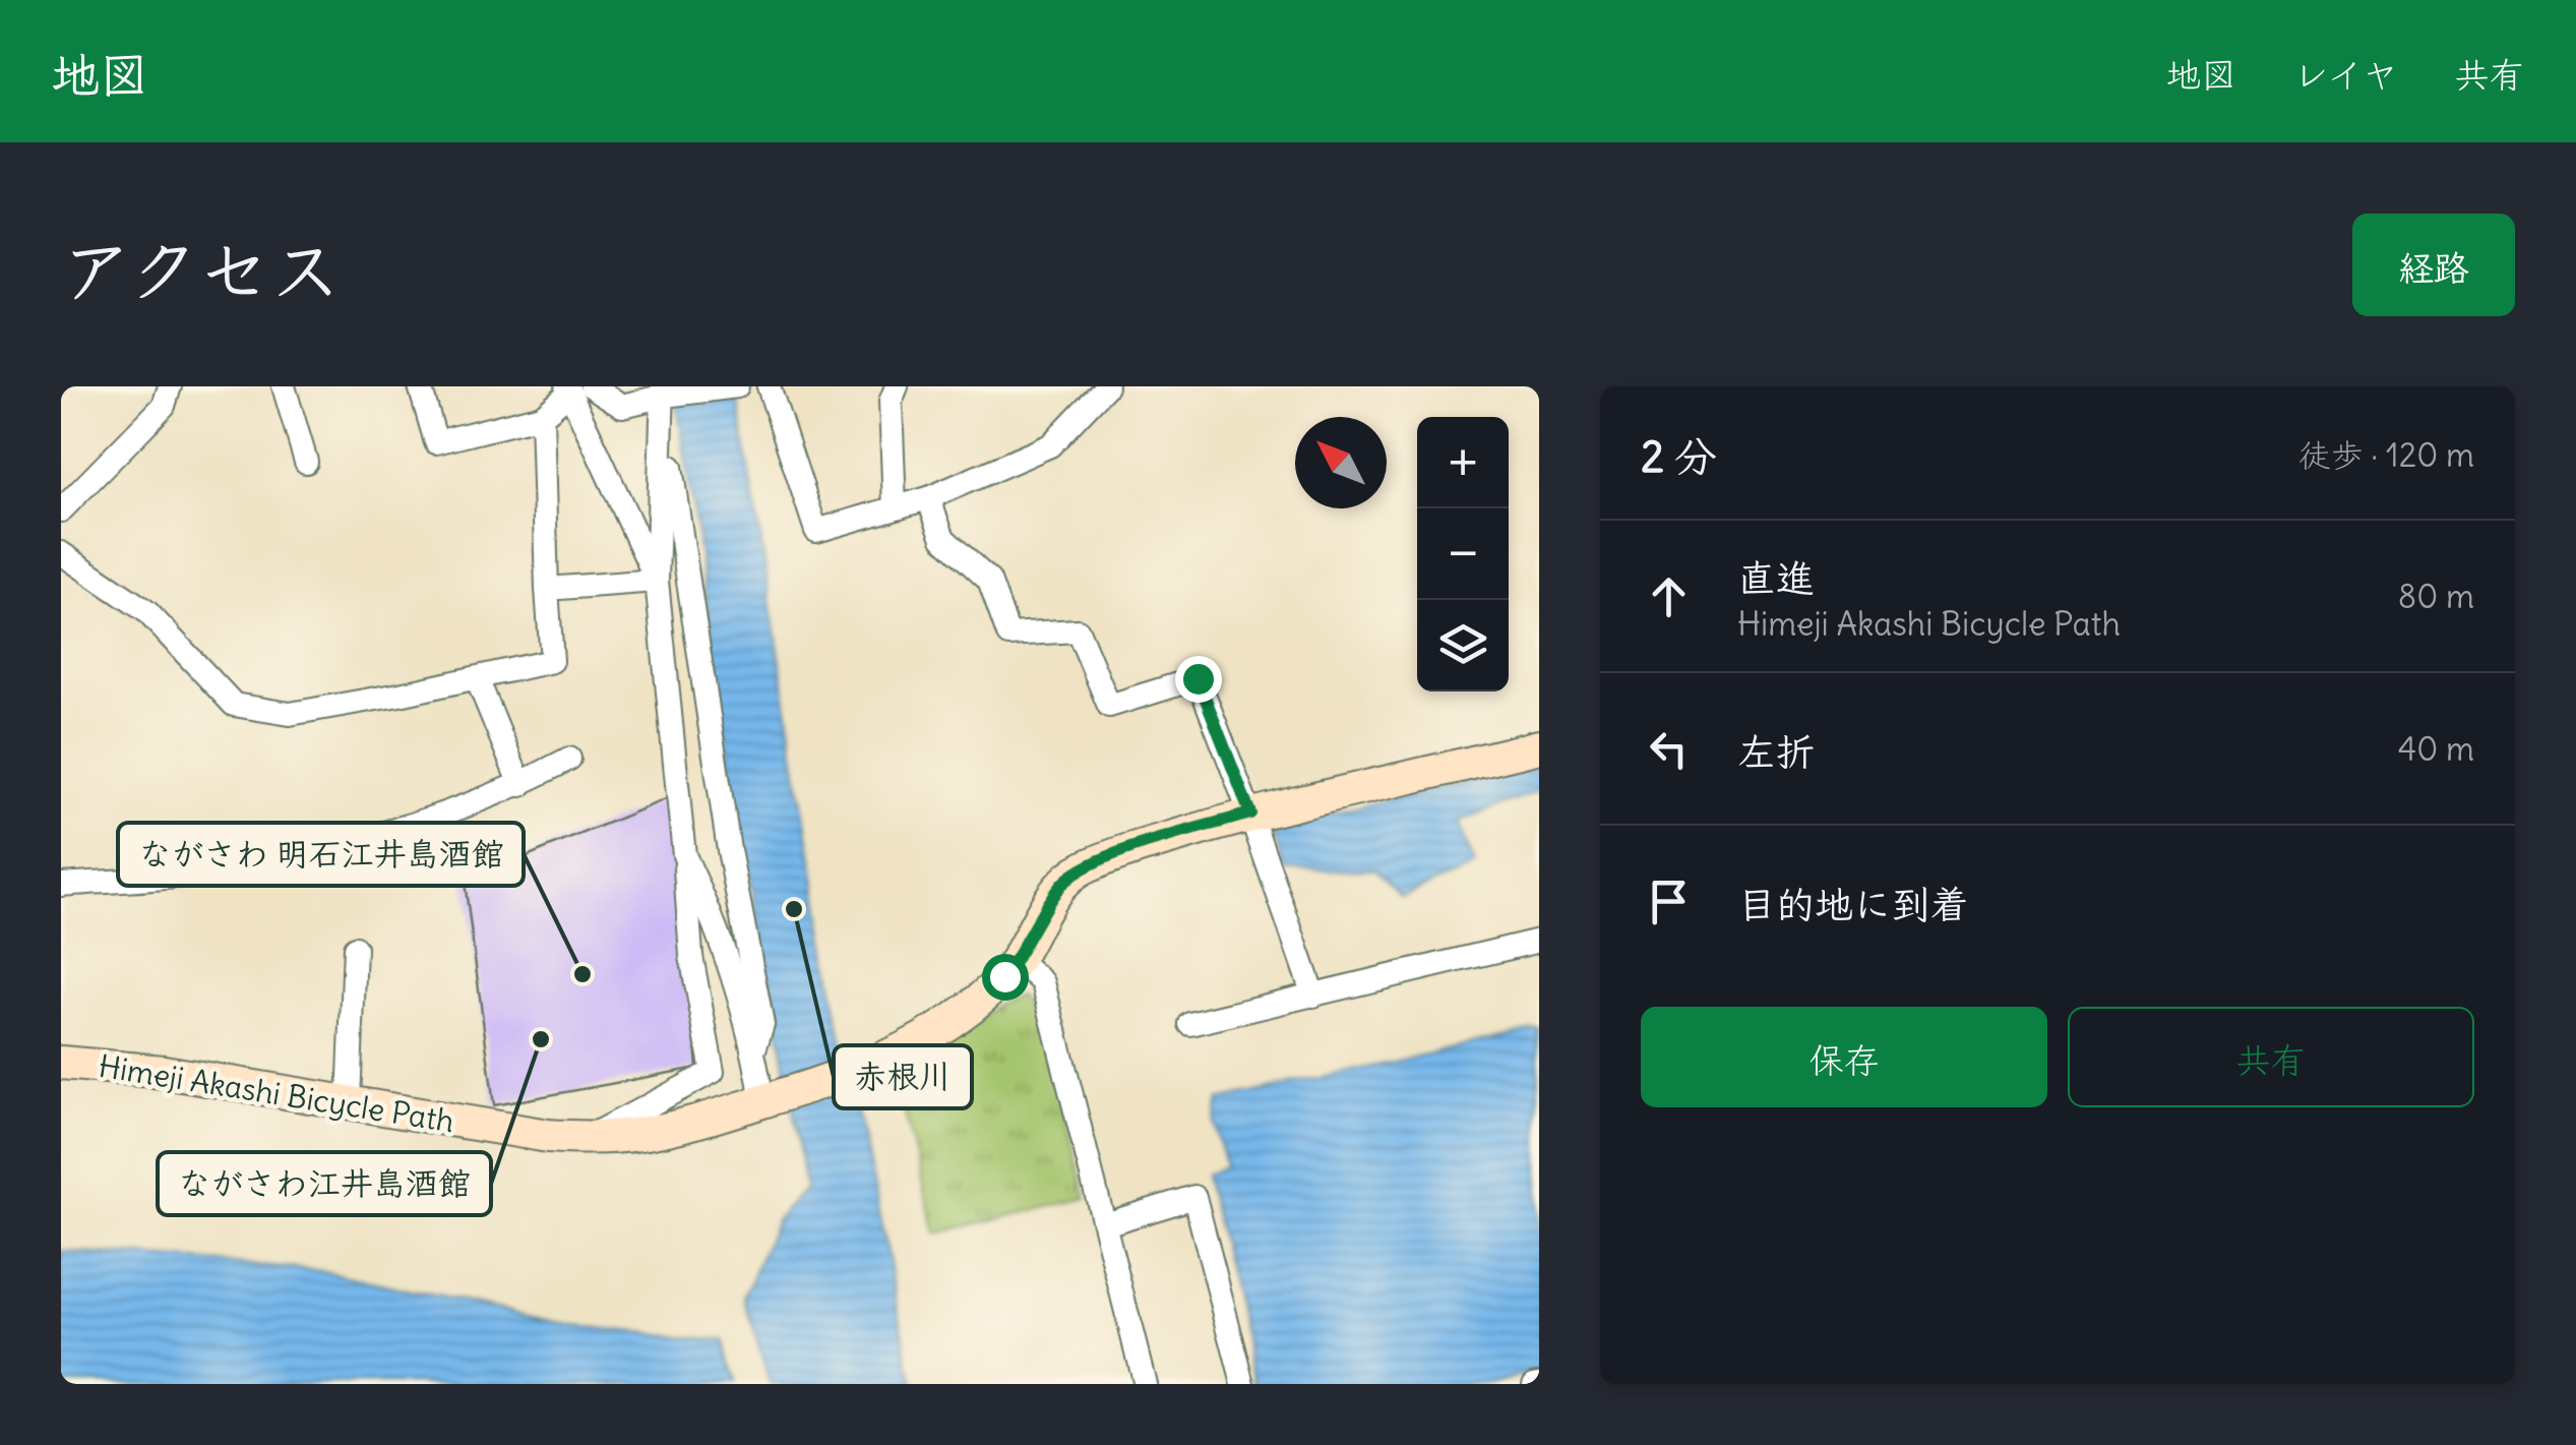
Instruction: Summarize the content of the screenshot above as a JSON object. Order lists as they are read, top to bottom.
{
  "streets": {
    "main road": ["Himeji Akashi Bicycle Path"]
  },
  "places": ["赤根川", "ながさわ 明石江井島酒館", "ながさわ江井島酒館"],
  "north": "top left",
  "page": {
    "header": "地図",
    "nav": ["地図", "レイヤ", "共有"],
    "title": "アクセス",
    "buttons": [
      "経路",
      ["保存", "共有"]
    ],
    "heading": ["2 分", "徒歩 · 120 m"],
    "map_buttons": ["+", "−"],
    "list": [
      ["直進", "Himeji Akashi Bicycle Path", "80 m"],
      ["左折", "40 m"],
      "目的地に到着"
    ]
  }
}
